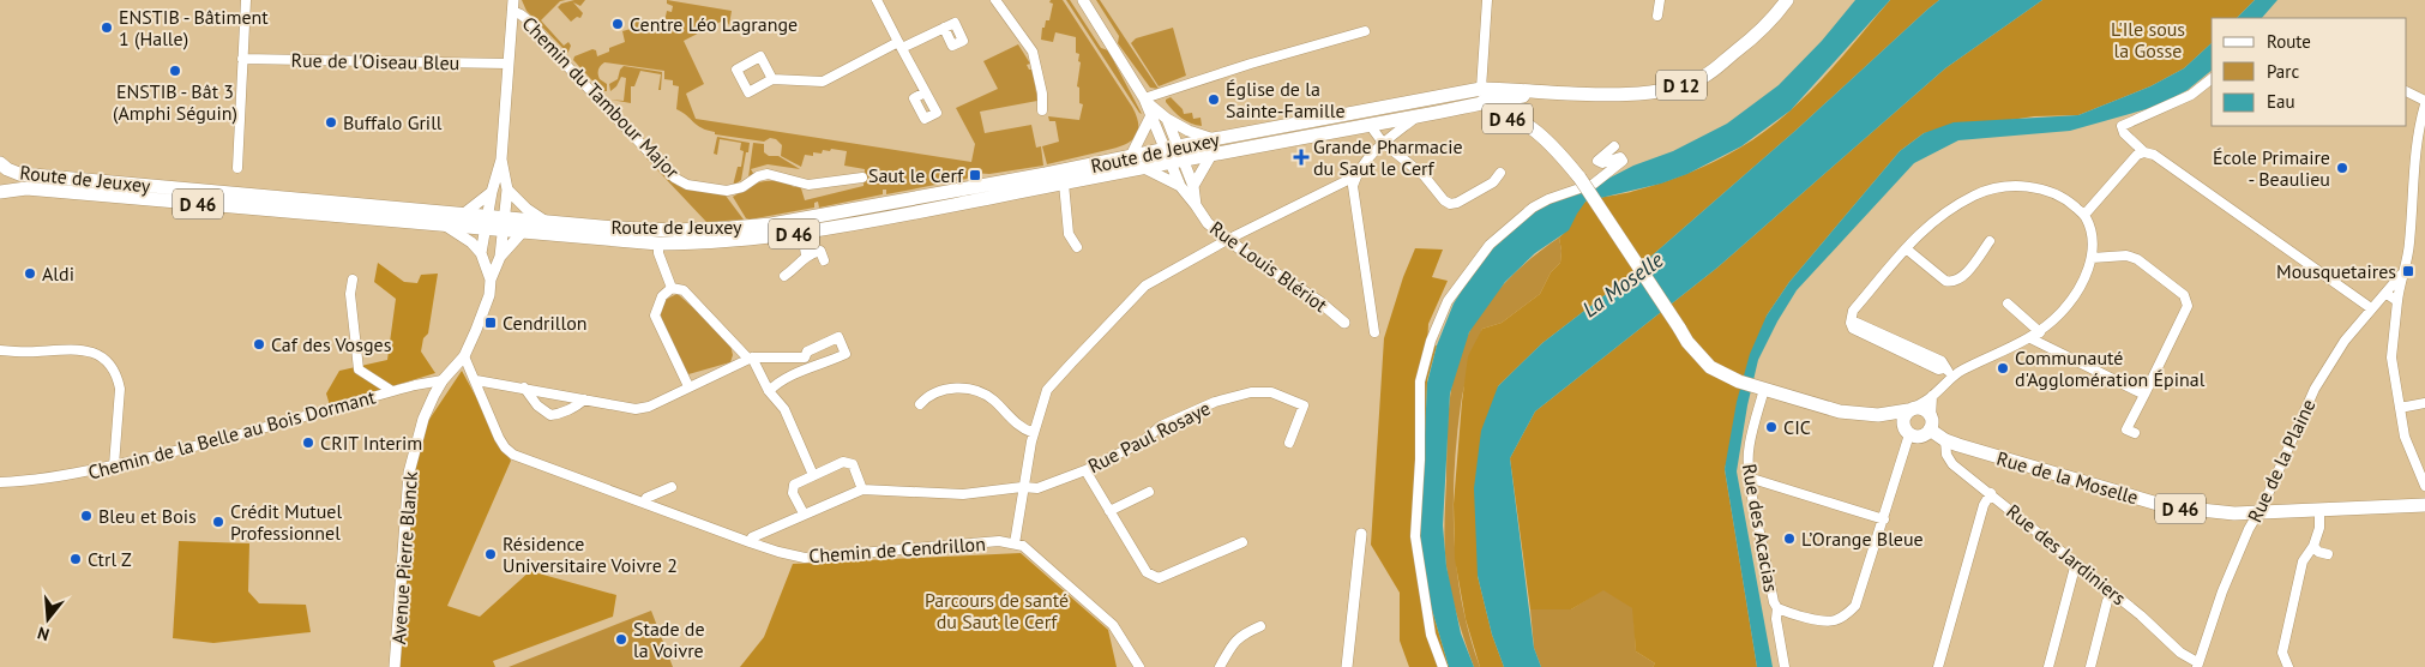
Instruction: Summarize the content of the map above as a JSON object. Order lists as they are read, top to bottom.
{
  "streets": {
    "main road": [
      "D 12",
      "D 46",
      "Route de Jeuxey",
      "Rue de la Moselle"
    ],
    "street": [
      "Rue de l'Oiseau Bleu",
      "Chemin du Tambour Major",
      "Rue Louis Blériot",
      "Chemin de la Belle au Bois Dormant",
      "Rue Paul Rosaye",
      "Rue de la Plaine",
      "Rue des Acacias",
      "Chemin de Cendrillon",
      "Rue des Jardiniers",
      "Avenue Pierre Blanck"
    ]
  },
  "crossings": [
    ["D 12", "D 46"],
    ["D 46", "Route de Jeuxey"],
    ["D 46", "Rue des Acacias"],
    ["Route de Jeuxey", "Rue Louis Blériot"],
    ["Chemin de la Belle au Bois Dormant", "Avenue Pierre Blanck"],
    ["Rue de la Plaine", "Rue de la Moselle"],
    ["Rue de la Plaine", "Rue des Jardiniers"],
    ["Rue de la Moselle", "Rue des Jardiniers"],
    ["Chemin de Cendrillon", "Avenue Pierre Blanck"]
  ],
  "water": ["La Moselle"],
  "parks": ["L'Ile sous la Gosse", "Parcours de santé du Saut le Cerf"],
  "places": {
    "other": [
      "Centre Léo Lagrange",
      "ENSTIB - Bâtiment 1 (Halle)",
      "ENSTIB - Bât 3 (Amphi Séguin)",
      "Église de la Sainte-Famille",
      "Buffalo Grill",
      "École Primaire - Beaulieu",
      "Aldi",
      "Caf des Vosges",
      "Communauté d'Agglomération Épinal",
      "CIC",
      "CRIT Interim",
      "Bleu et Bois",
      "Crédit Mutuel Professionnel",
      "L’Orange Bleue",
      "Résidence Universitaire Voivre 2",
      "Ctrl Z",
      "Stade de la Voivre"
    ],
    "health": ["Grande Pharmacie du Saut le Cerf"],
    "transit": ["Saut le Cerf", "Mousquetaires", "Cendrillon"]
  },
  "legend": ["Route", "Parc", "Eau"],
  "north": "bottom"
}
